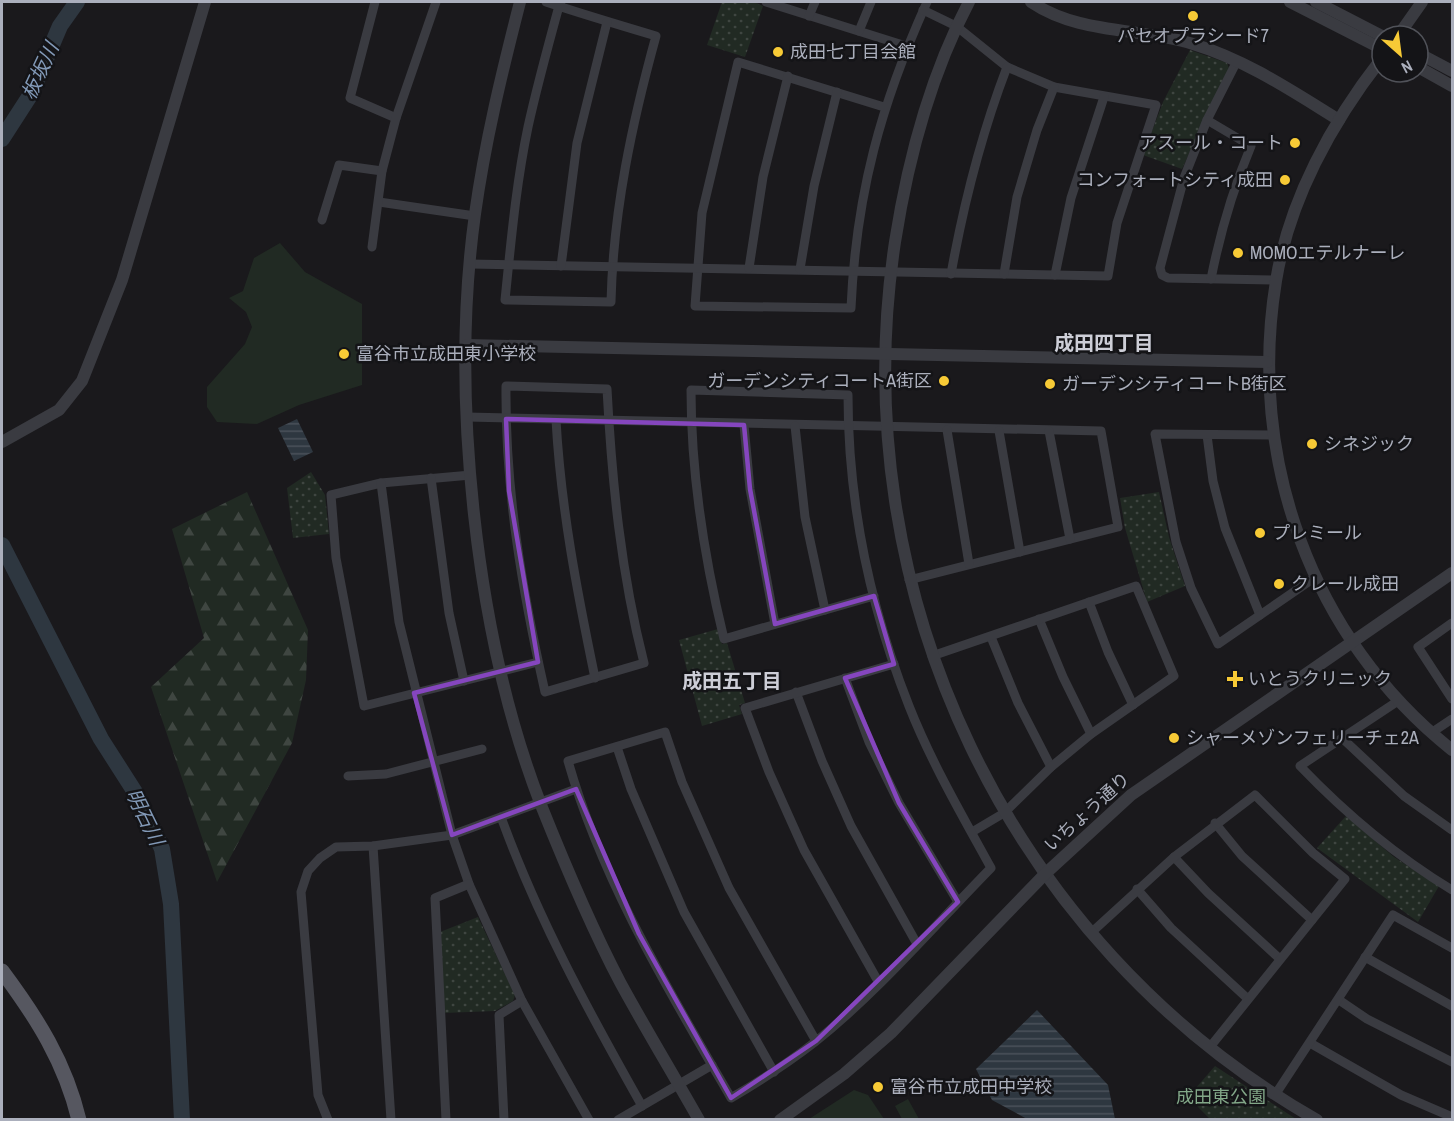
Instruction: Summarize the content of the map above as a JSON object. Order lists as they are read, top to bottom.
{
  "streets": {
    "street": ["いちょう通り"]
  },
  "districts": ["成田四丁目", "成田五丁目"],
  "water": ["板坂川", "明石川"],
  "parks": ["成田東公園"],
  "places": {
    "other": [
      "パセオプラシード7",
      "成田七丁目会館",
      "アスール・コート",
      "コンフォートシティ成田",
      "MOMOエテルナーレ",
      "富谷市立成田東小学校",
      "ガーデンシティコートA街区",
      "ガーデンシティコートB街区",
      "シネジック",
      "プレミール",
      "クレール成田",
      "シャーメゾンフェリーチェ2A",
      "富谷市立成田中学校"
    ],
    "health": ["いとうクリニック"]
  },
  "north": "bottom right"
}
